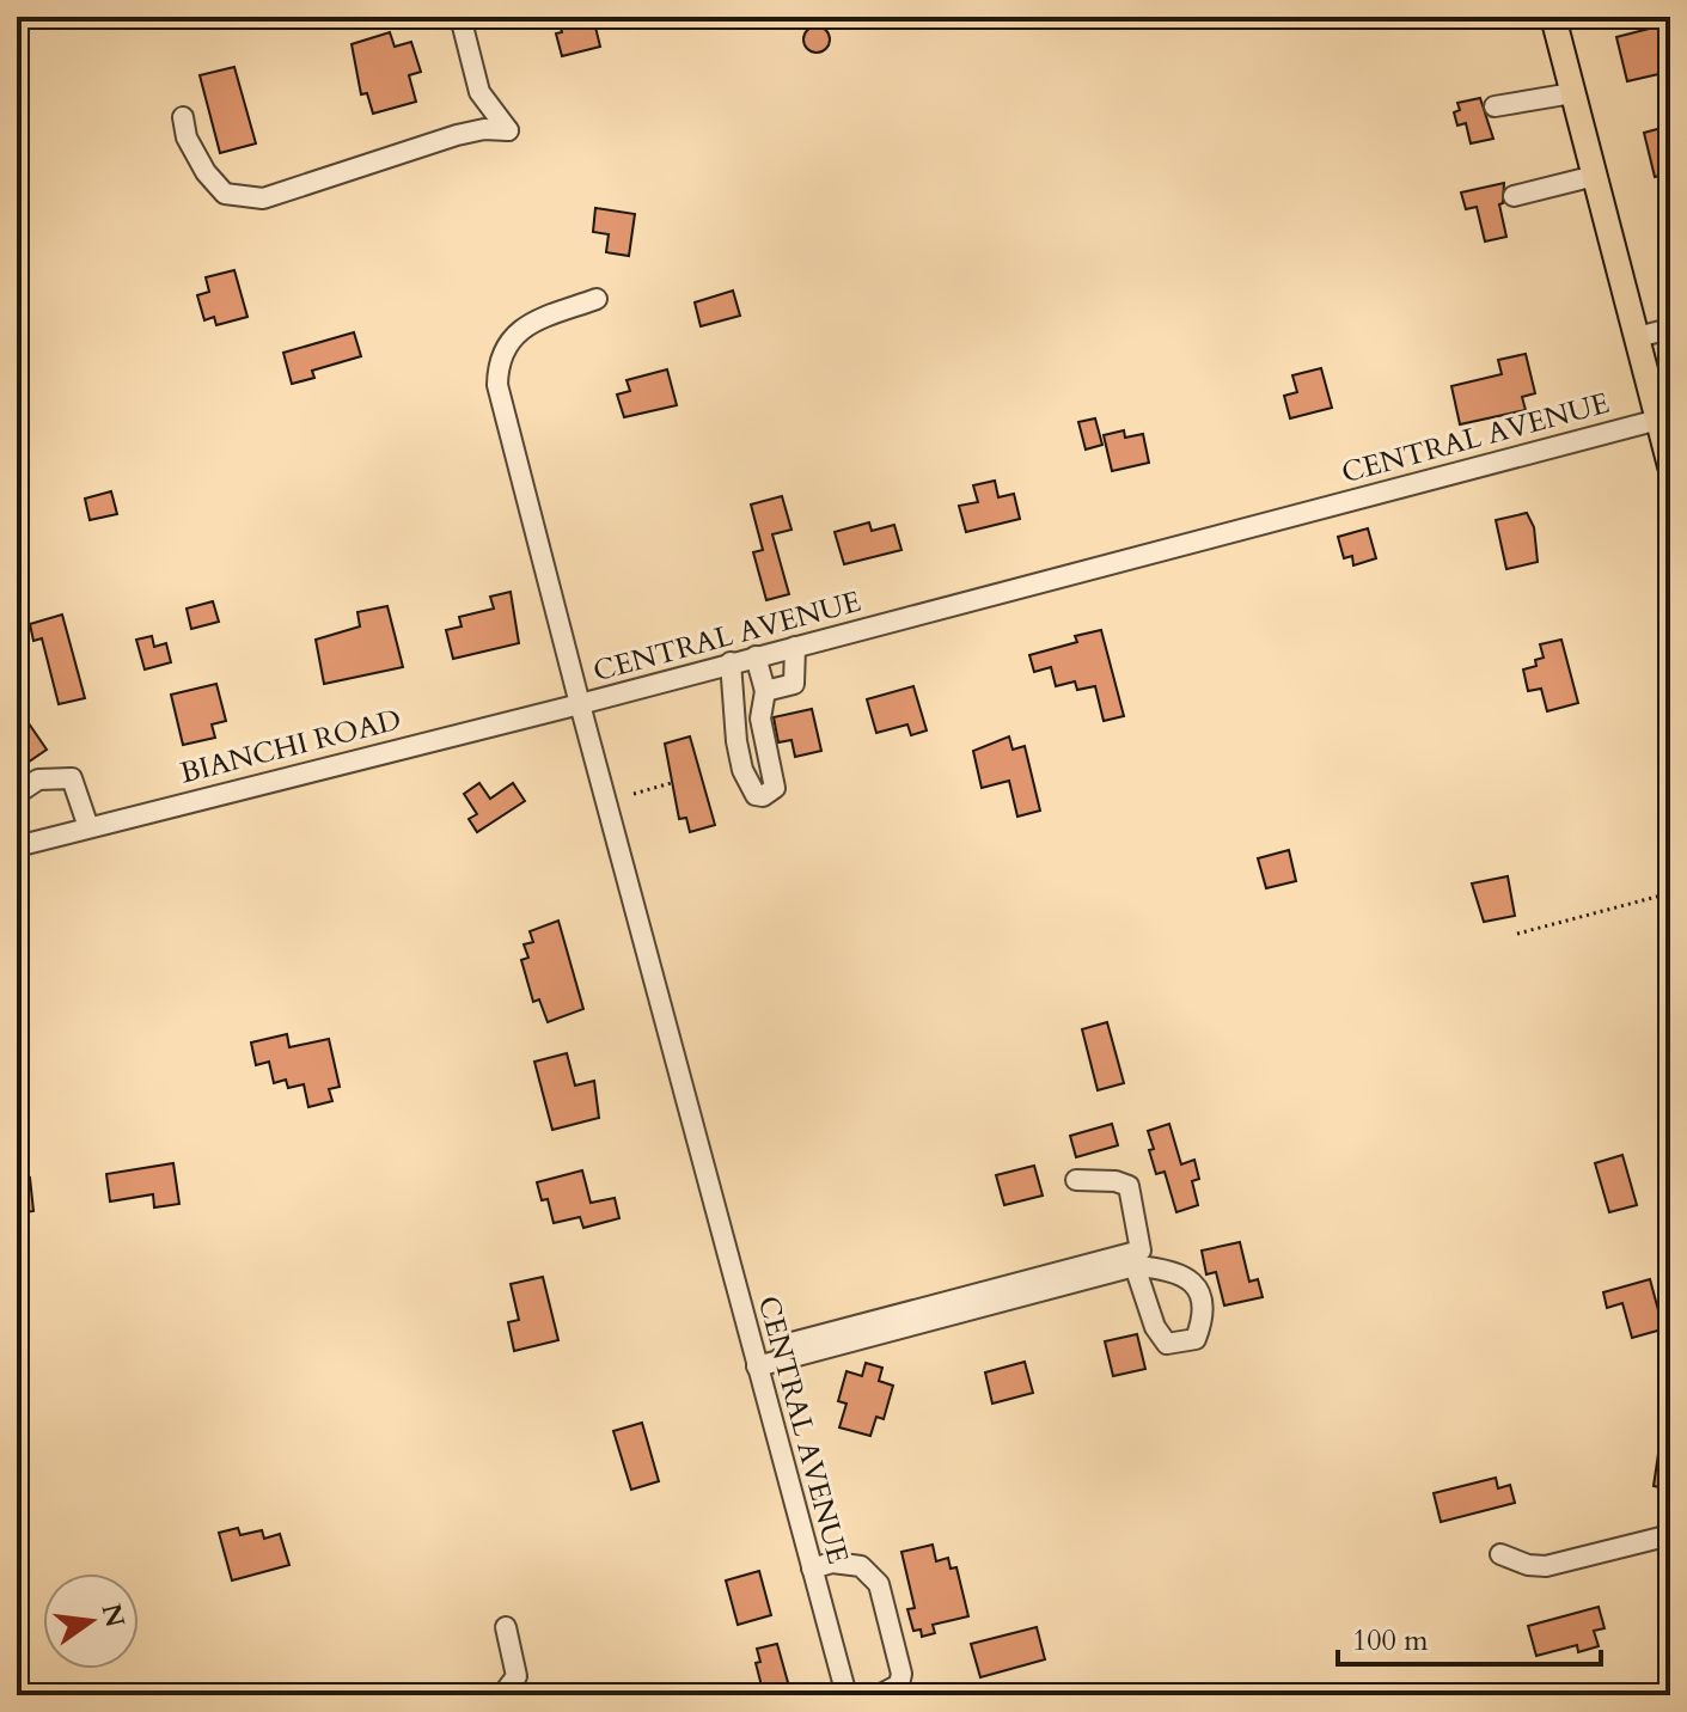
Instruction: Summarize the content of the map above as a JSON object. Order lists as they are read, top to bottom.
{
  "streets": {
    "street": ["CENTRAL AVENUE", "BIANCHI ROAD"]
  },
  "crossings": [
    ["CENTRAL AVENUE", "BIANCHI ROAD"]
  ],
  "scale_bar": "100 m",
  "north": "right"
}
